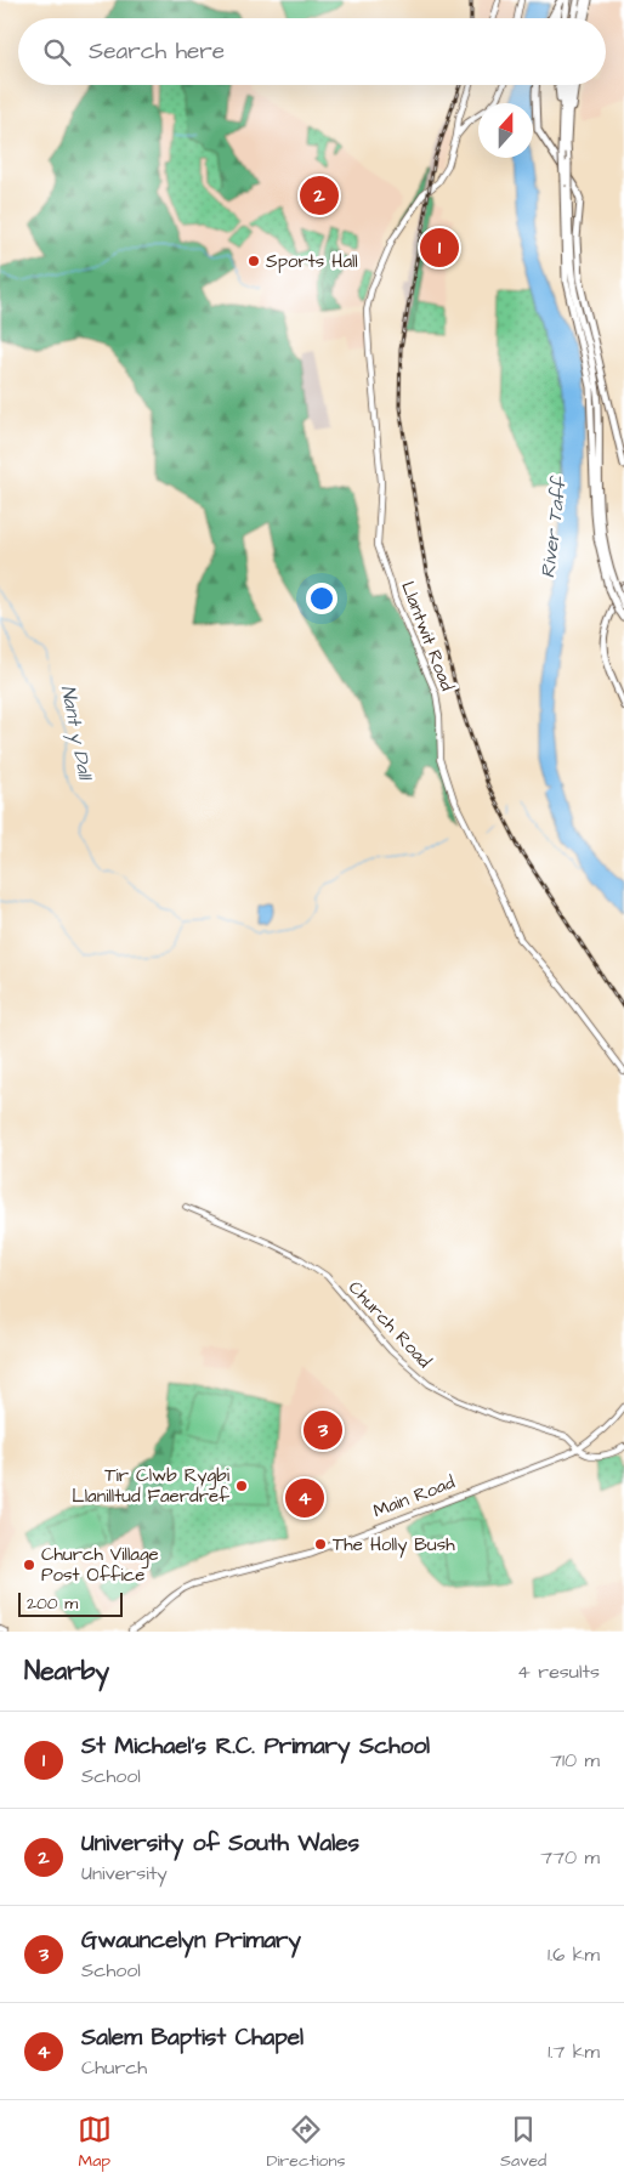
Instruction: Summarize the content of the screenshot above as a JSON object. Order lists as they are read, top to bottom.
{
  "streets": {
    "main road": ["Llantwit Road", "Main Road"],
    "street": ["Church Road"]
  },
  "crossings": [
    ["Church Road", "Main Road"]
  ],
  "water": ["River Taff", "Nant y Dall"],
  "places": [
    "Sports Hall",
    "Tir Clwb Rygbi Llanilltud Faerdref",
    "The Holly Bush",
    "Church Village Post Office"
  ],
  "scale_bar": "200 m",
  "north": "top",
  "page": {
    "search": "Search here",
    "pins": [
      "2",
      "1",
      "3",
      "4"
    ],
    "scale": "200 m",
    "heading": ["Nearby", "4 results"],
    "list": [
      {
        "mark": "1",
        "name": "St Michael's R.C. Primary School",
        "note": "School",
        "value": "710 m"
      },
      {
        "mark": "2",
        "name": "University of South Wales",
        "note": "University",
        "value": "770 m"
      },
      {
        "mark": "3",
        "name": "Gwauncelyn Primary",
        "note": "School",
        "value": "1.6 km"
      },
      {
        "mark": "4",
        "name": "Salem Baptist Chapel",
        "note": "Church",
        "value": "1.7 km"
      }
    ],
    "nav": ["Map", "Directions", "Saved"]
  }
}
